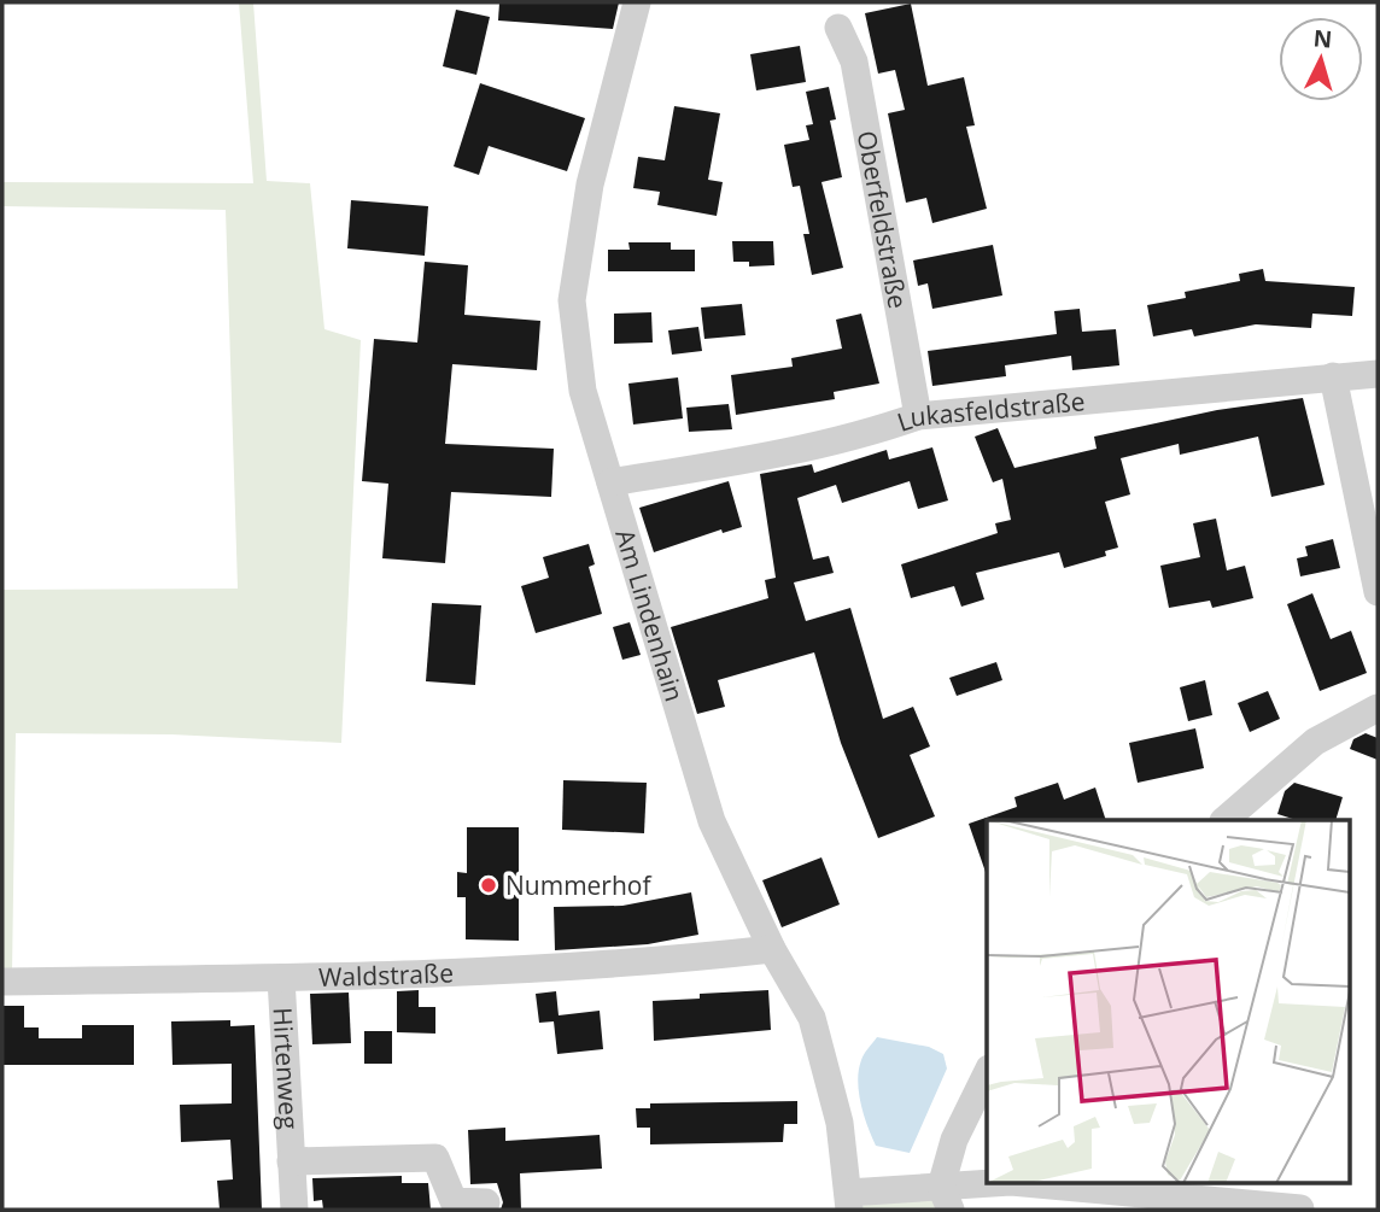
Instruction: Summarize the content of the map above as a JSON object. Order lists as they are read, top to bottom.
{
  "streets": {
    "street": [
      "Oberfeldstraße",
      "Lukasfeldstraße",
      "Am Lindenhain",
      "Waldstraße",
      "Hirtenweg"
    ]
  },
  "crossings": [
    ["Oberfeldstraße", "Lukasfeldstraße"],
    ["Lukasfeldstraße", "Am Lindenhain"],
    ["Am Lindenhain", "Waldstraße"],
    ["Waldstraße", "Hirtenweg"]
  ],
  "places": ["Nummerhof"],
  "north": "top"
}
